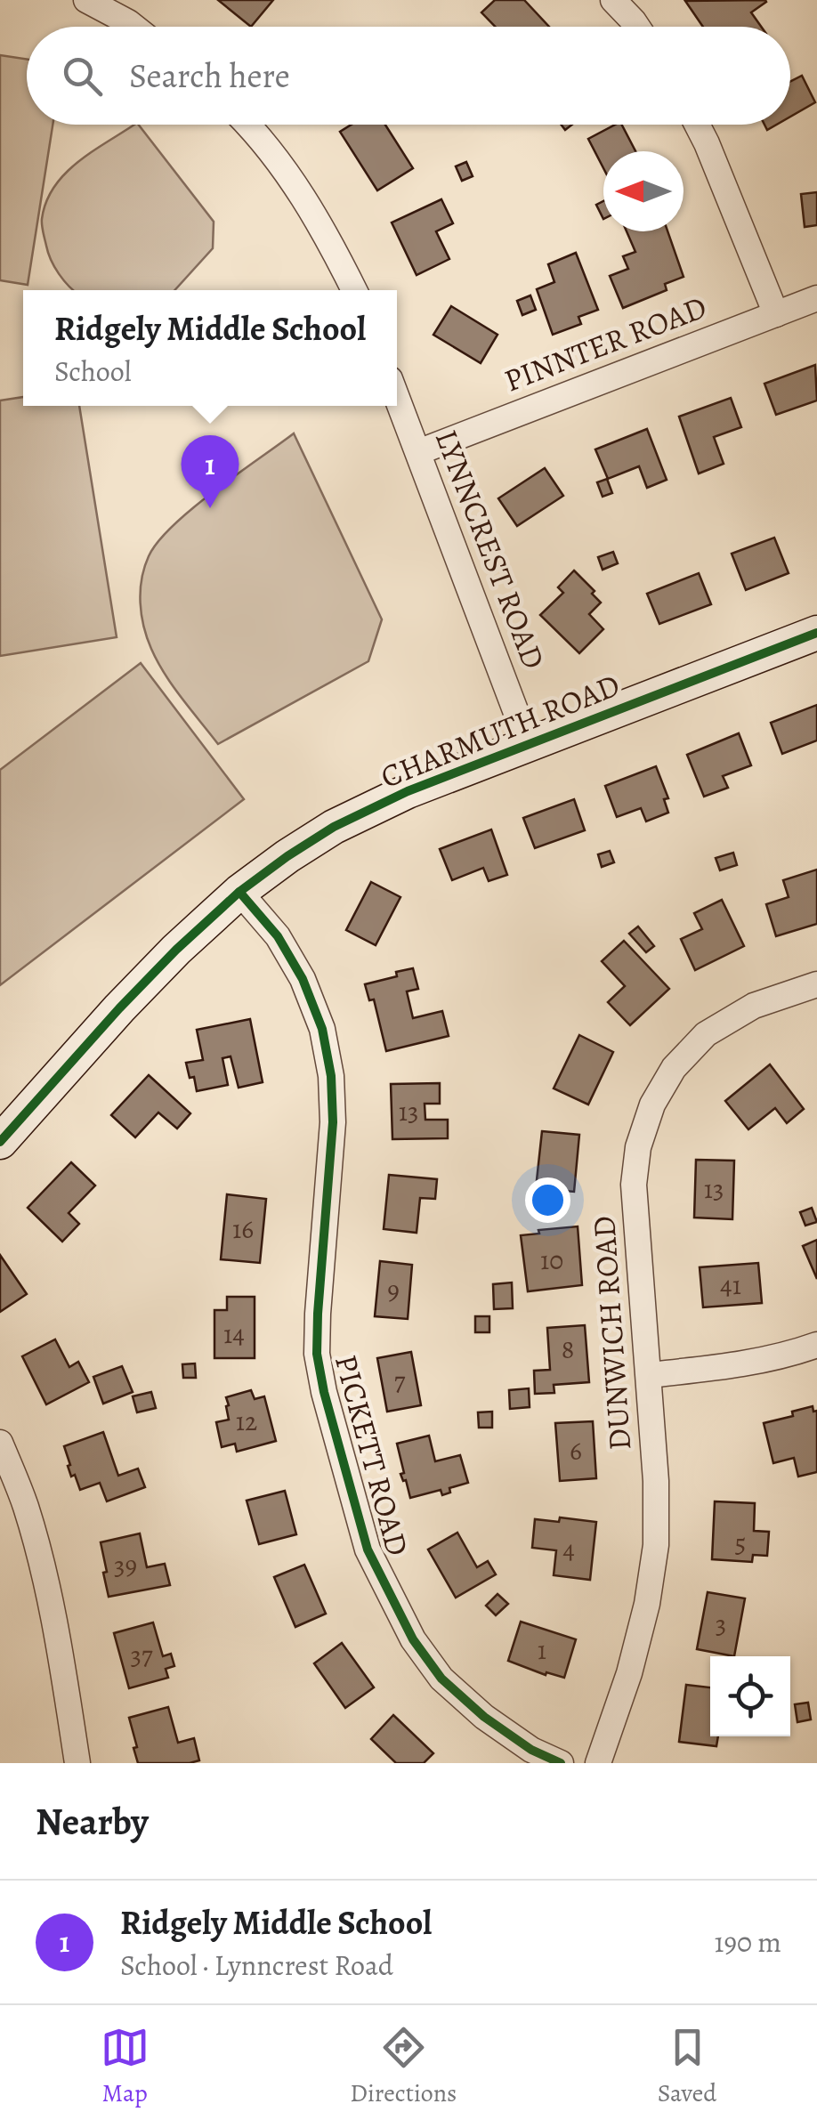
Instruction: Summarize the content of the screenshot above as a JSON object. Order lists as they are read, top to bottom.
{
  "streets": {
    "street": [
      "PINNTER ROAD",
      "LYNNCREST ROAD",
      "CHARMUTH ROAD",
      "DUNWICH ROAD",
      "PICKETT ROAD"
    ]
  },
  "crossings": [
    ["PINNTER ROAD", "LYNNCREST ROAD"],
    ["LYNNCREST ROAD", "CHARMUTH ROAD"],
    ["CHARMUTH ROAD", "PICKETT ROAD"]
  ],
  "house_numbers": [
    "13",
    "13",
    "16",
    "10",
    "41",
    "9",
    "14",
    "8",
    "7",
    "12",
    "6",
    "5",
    "4",
    "39",
    "3",
    "1",
    "37"
  ],
  "north": "left",
  "page": {
    "search": "Search here",
    "popup": ["Ridgely Middle School", "School"],
    "pins": "1",
    "heading": "Nearby",
    "list": [
      {
        "mark": "1",
        "name": "Ridgely Middle School",
        "note": "School · Lynncrest Road",
        "value": "190 m"
      }
    ],
    "nav": ["Map", "Directions", "Saved"]
  }
}
